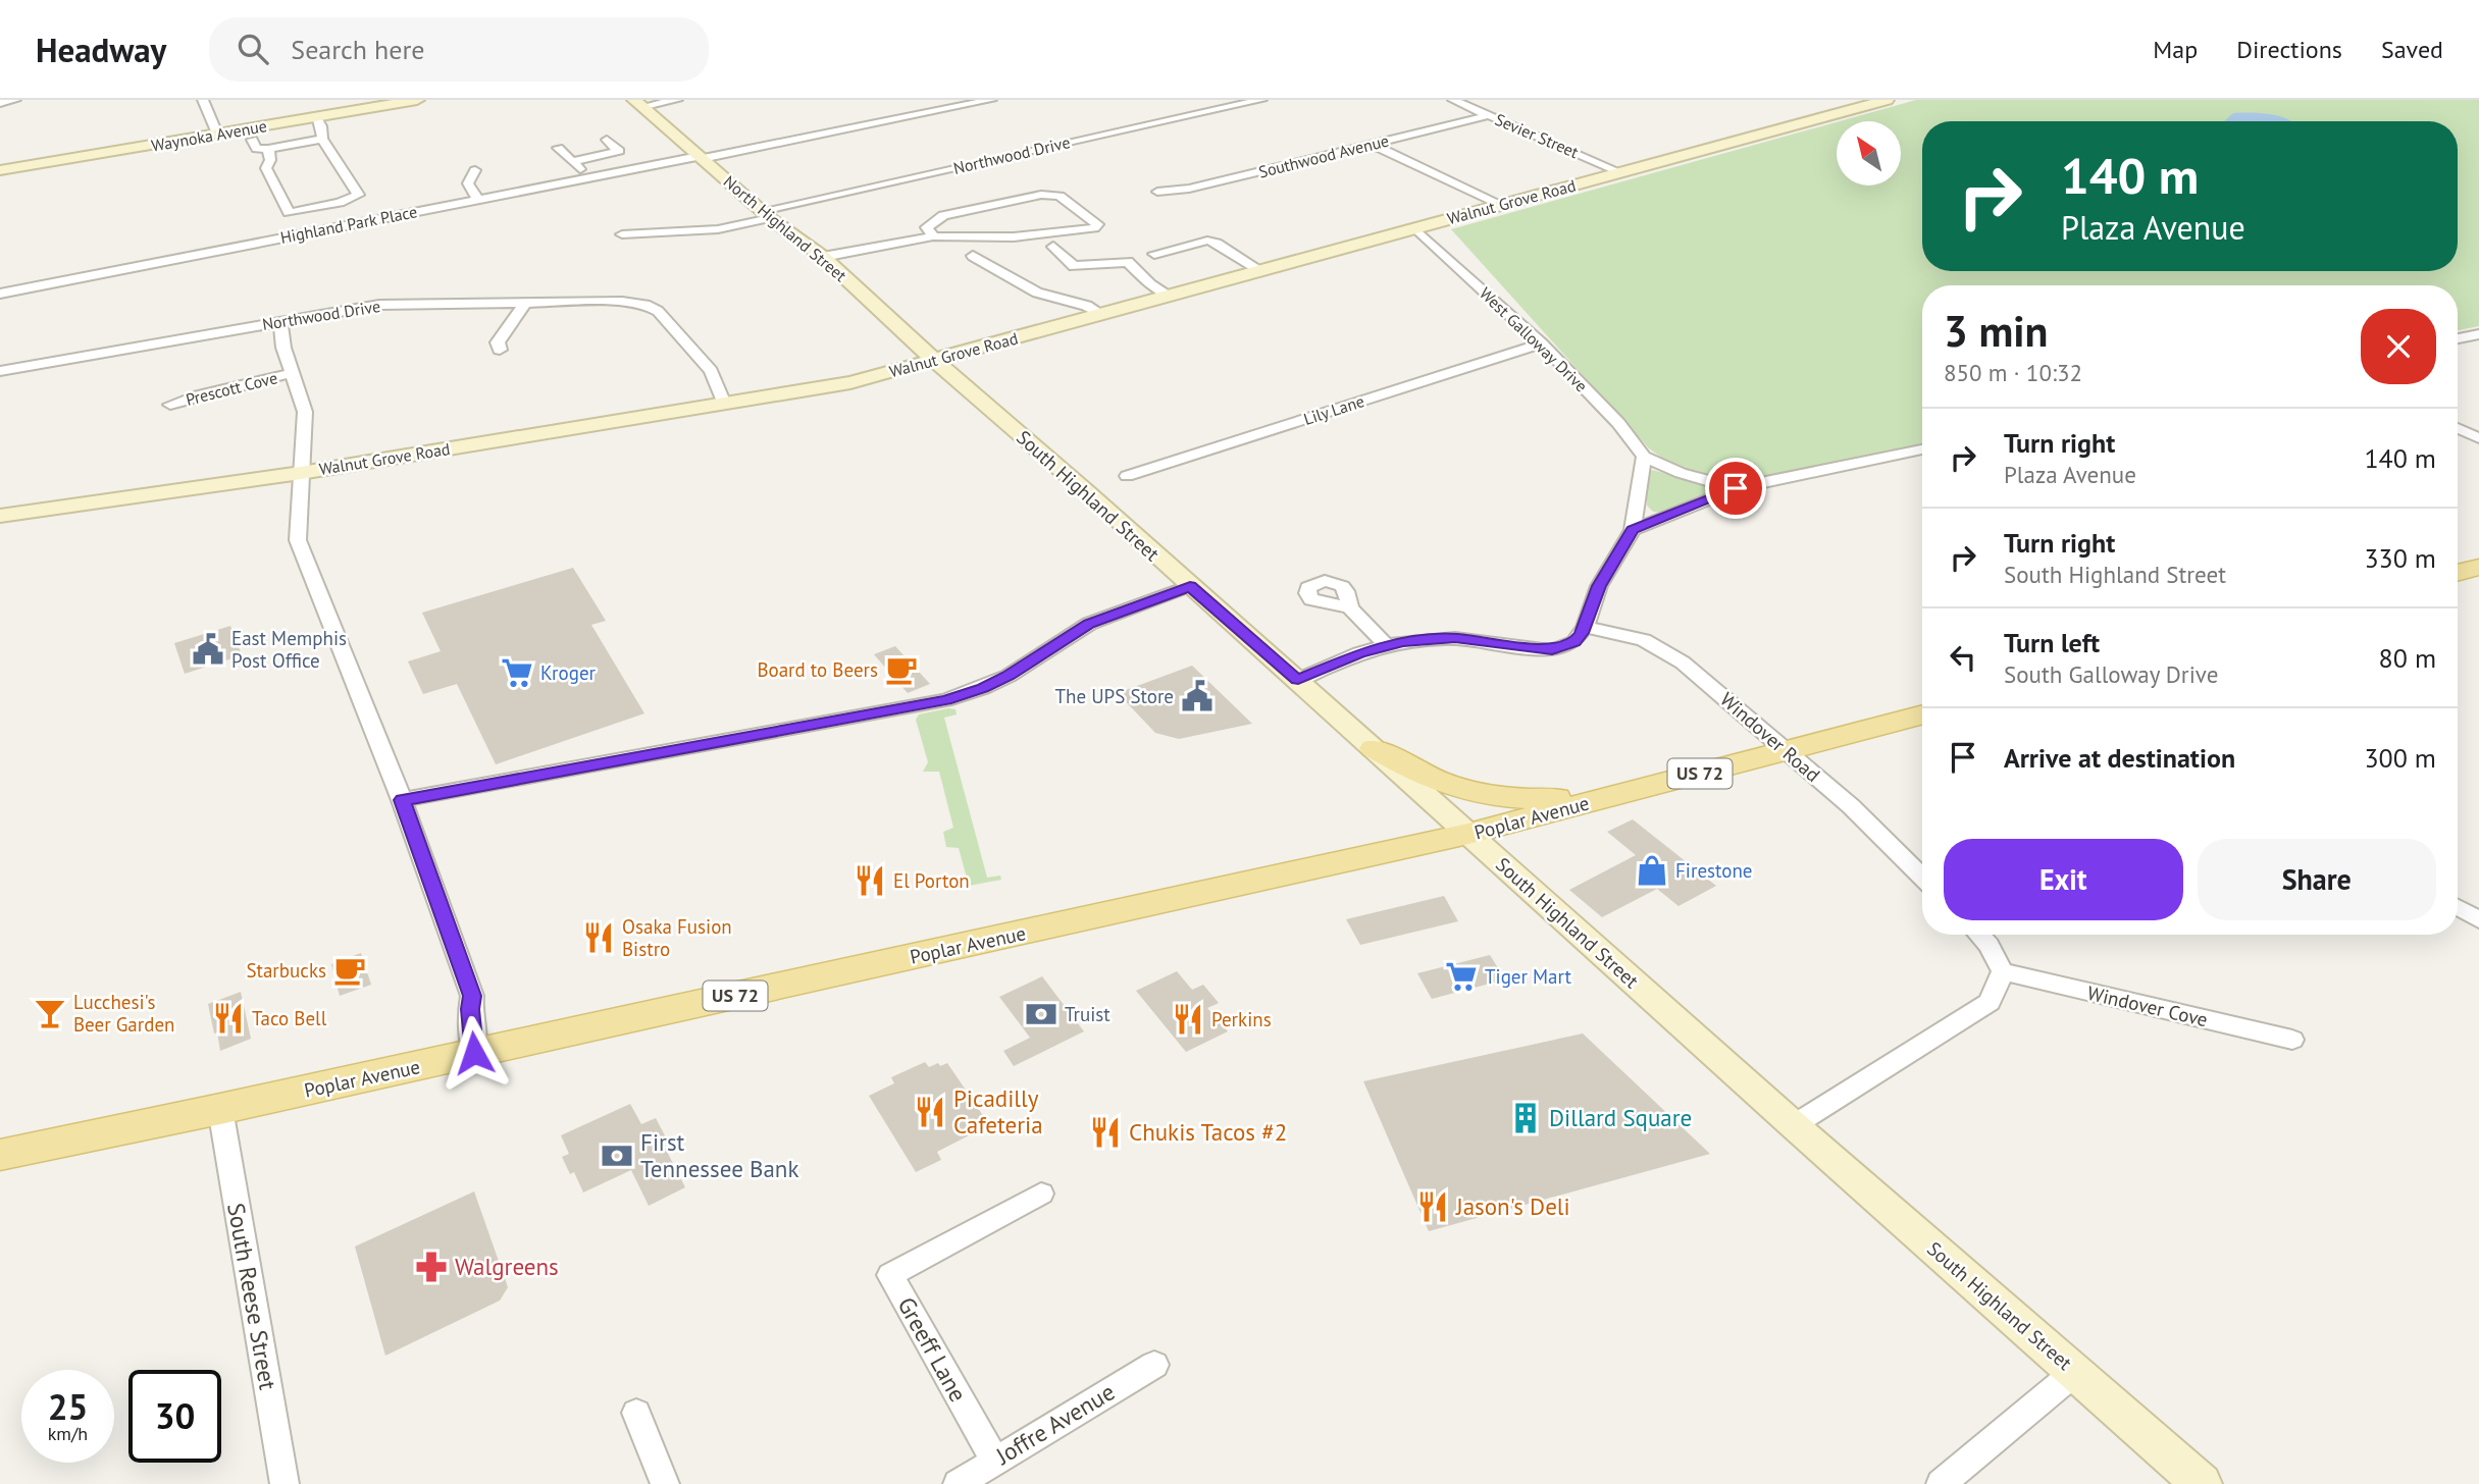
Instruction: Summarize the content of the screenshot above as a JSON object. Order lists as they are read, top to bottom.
{
  "streets": {
    "main road": [
      "Waynoka Avenue",
      "Walnut Grove Road",
      "North Highland Street",
      "South Highland Street",
      "US 72",
      "Poplar Avenue"
    ],
    "street": [
      "Sevier Street",
      "Northwood Drive",
      "Southwood Avenue",
      "Highland Park Place",
      "West Galloway Drive",
      "Prescott Cove",
      "Lily Lane",
      "Windover Road",
      "Windover Cove",
      "South Reese Street",
      "Greeff Lane",
      "Joffre Avenue"
    ]
  },
  "crossings": [
    ["Sevier Street", "Southwood Avenue"],
    ["Sevier Street", "Walnut Grove Road"],
    ["Northwood Drive", "Walnut Grove Road"],
    ["Northwood Drive", "North Highland Street"],
    ["Walnut Grove Road", "North Highland Street"],
    ["Walnut Grove Road", "West Galloway Drive"],
    ["Walnut Grove Road", "South Highland Street"],
    ["Highland Park Place", "North Highland Street"],
    ["North Highland Street", "South Highland Street"],
    ["West Galloway Drive", "Lily Lane"],
    ["South Highland Street", "Poplar Avenue"],
    ["Windover Road", "Poplar Avenue"],
    ["Poplar Avenue", "South Reese Street"],
    ["Greeff Lane", "Joffre Avenue"]
  ],
  "places": {
    "public building": ["East Memphis Post Office", "The UPS Store"],
    "cafe": ["Board to Beers", "Starbucks"],
    "supermarket": ["Kroger", "Tiger Mart"],
    "shop": ["Firestone"],
    "restaurant": [
      "El Porton",
      "Osaka Fusion Bistro",
      "Taco Bell",
      "Perkins",
      "Picadilly Cafeteria",
      "Chukis Tacos #2",
      "Jason's Deli"
    ],
    "bar": ["Lucchesi's Beer Garden"],
    "bank": ["Truist", "First Tennessee Bank"],
    "building": ["Dillard Square"],
    "pharmacy": ["Walgreens"]
  },
  "north": "top left",
  "page": {
    "header": "Headway",
    "search": "Search here",
    "nav": ["Map", "Directions", "Saved"],
    "turn": ["140 m", "Plaza Avenue"],
    "heading": ["3 min", "850 m · 10:32"],
    "list": [
      {
        "name": "Turn right",
        "note": "Plaza Avenue",
        "value": "140 m"
      },
      {
        "name": "Turn right",
        "note": "South Highland Street",
        "value": "330 m"
      },
      {
        "name": "Turn left",
        "note": "South Galloway Drive",
        "value": "80 m"
      },
      {
        "name": "Arrive at destination",
        "value": "300 m"
      }
    ],
    "buttons": ["Exit", "Share"],
    "speed": "25 km/h",
    "limit": "30"
  }
}
